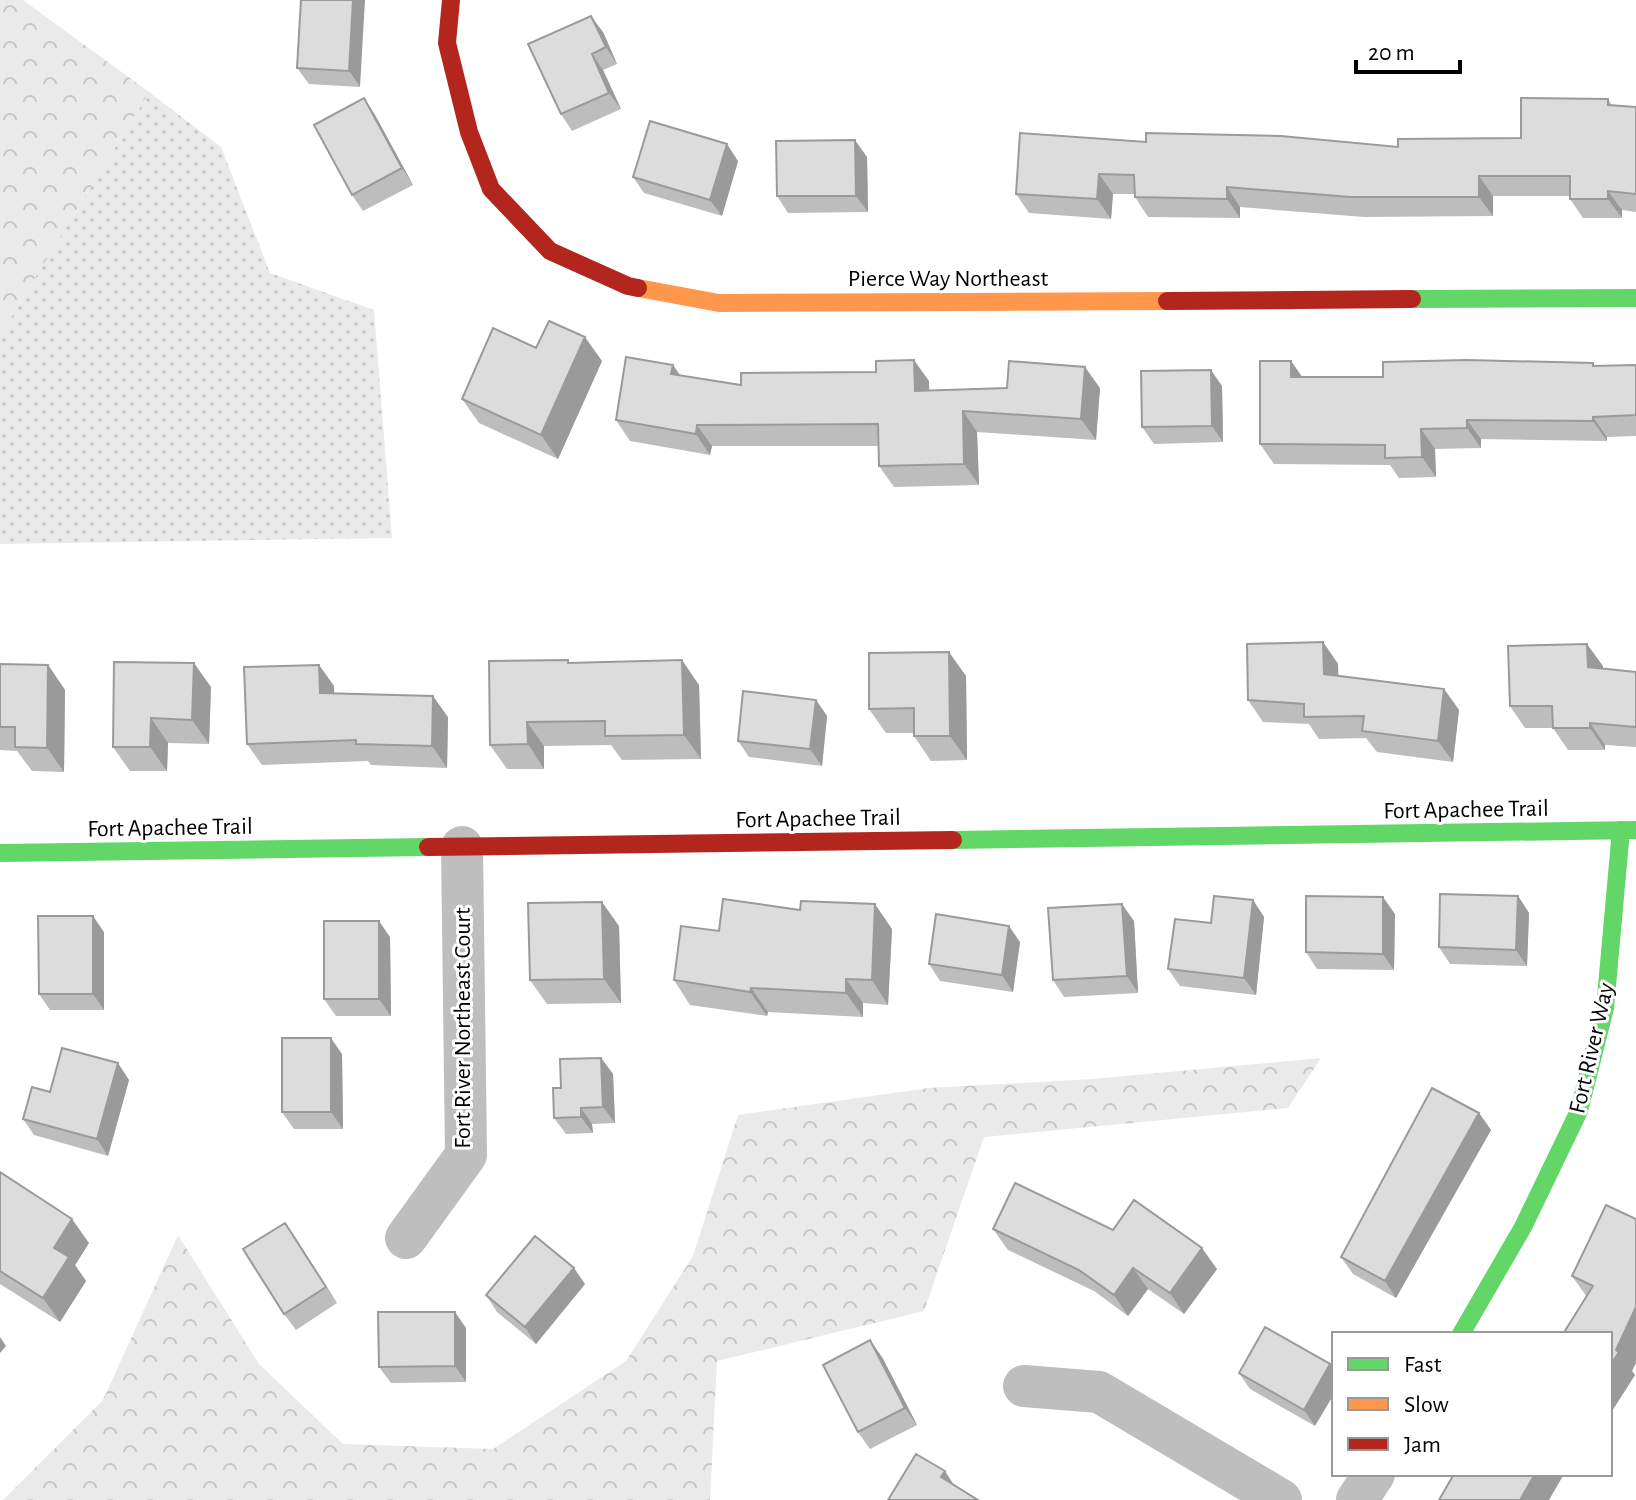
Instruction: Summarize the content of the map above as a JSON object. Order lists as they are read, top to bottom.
{
  "streets": {
    "street": [
      "Pierce Way Northeast",
      "Fort Apachee Trail",
      "Fort River Northeast Court",
      "Fort River Way"
    ]
  },
  "crossings": [
    ["Fort Apachee Trail", "Fort River Northeast Court"],
    ["Fort Apachee Trail", "Fort River Way"]
  ],
  "legend": ["Fast", "Slow", "Jam"],
  "scale_bar": "20 m"
}
